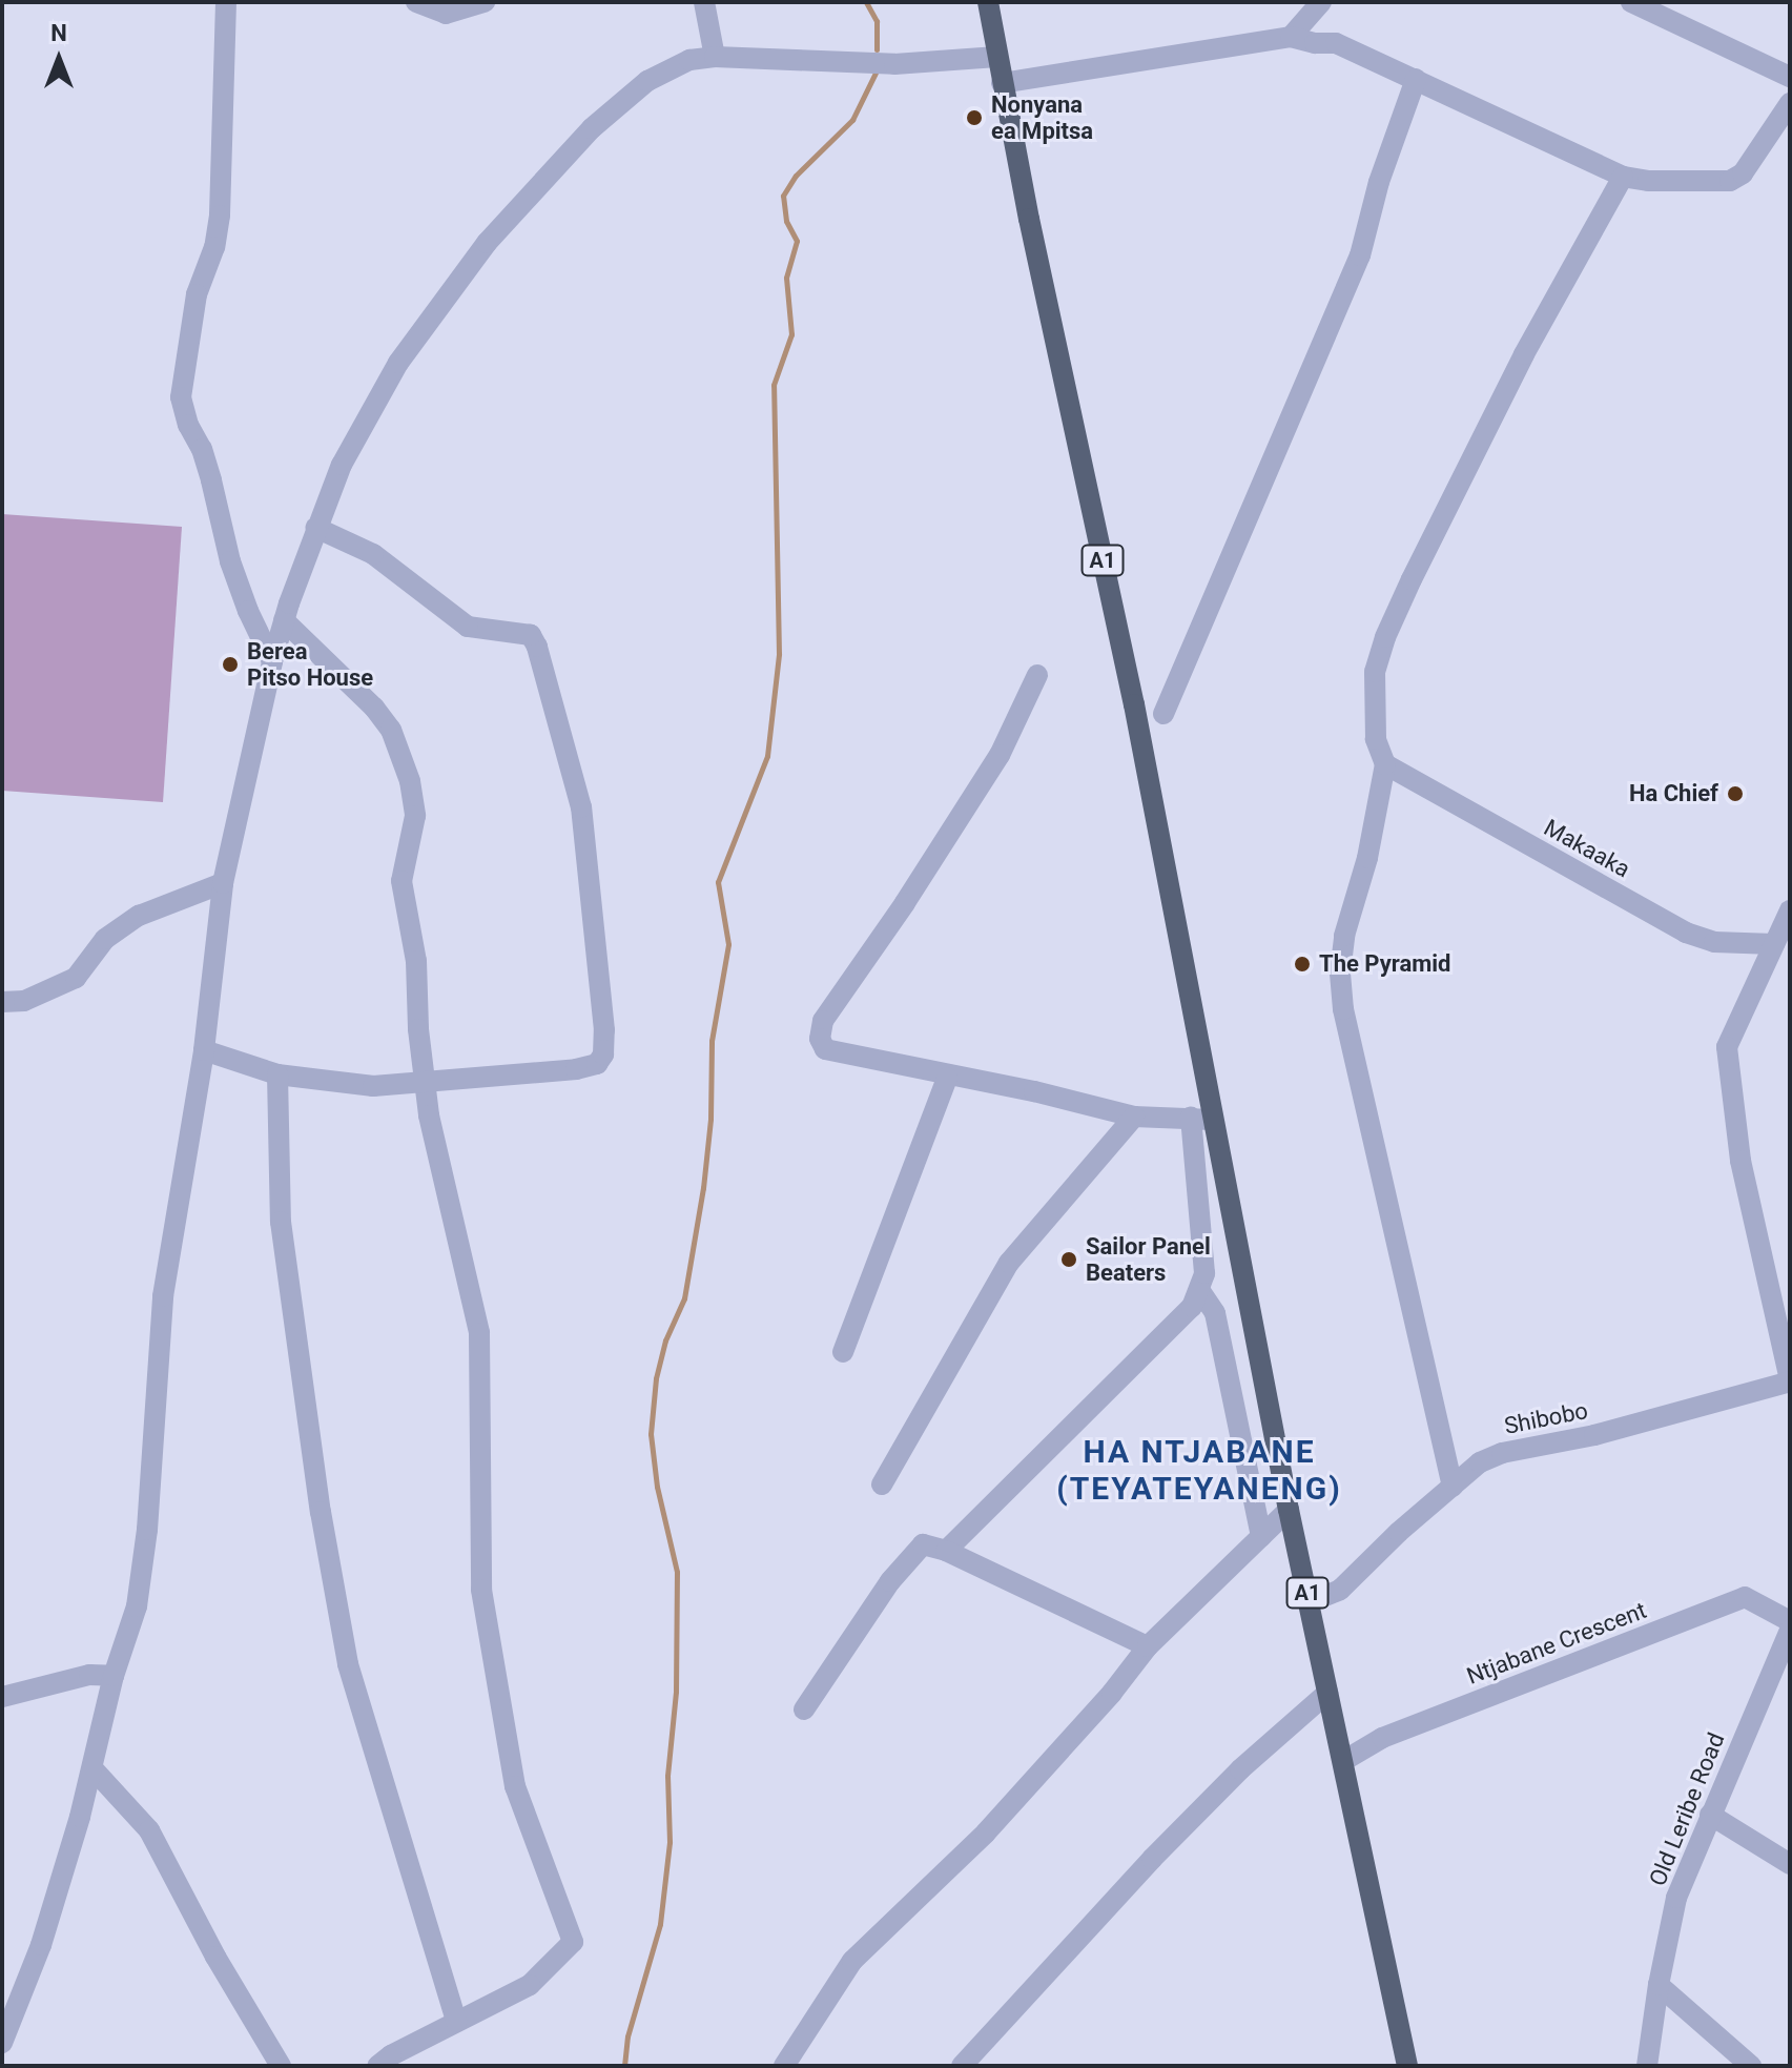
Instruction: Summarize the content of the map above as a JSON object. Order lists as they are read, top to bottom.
{
  "streets": {
    "main road": ["A1"],
    "street": [
      "Makaaka",
      "Shibobo",
      "Ntjabane Crescent",
      "Old Leribe Road"
    ]
  },
  "crossings": [
    ["A1", "Shibobo"],
    ["A1", "Ntjabane Crescent"]
  ],
  "districts": ["HA NTJABANE (TEYATEYANENG)"],
  "places": [
    "Nonyana ea Mpitsa",
    "Berea Pitso House",
    "Ha Chief",
    "The Pyramid",
    "Sailor Panel Beaters"
  ],
  "north": "top"
}
